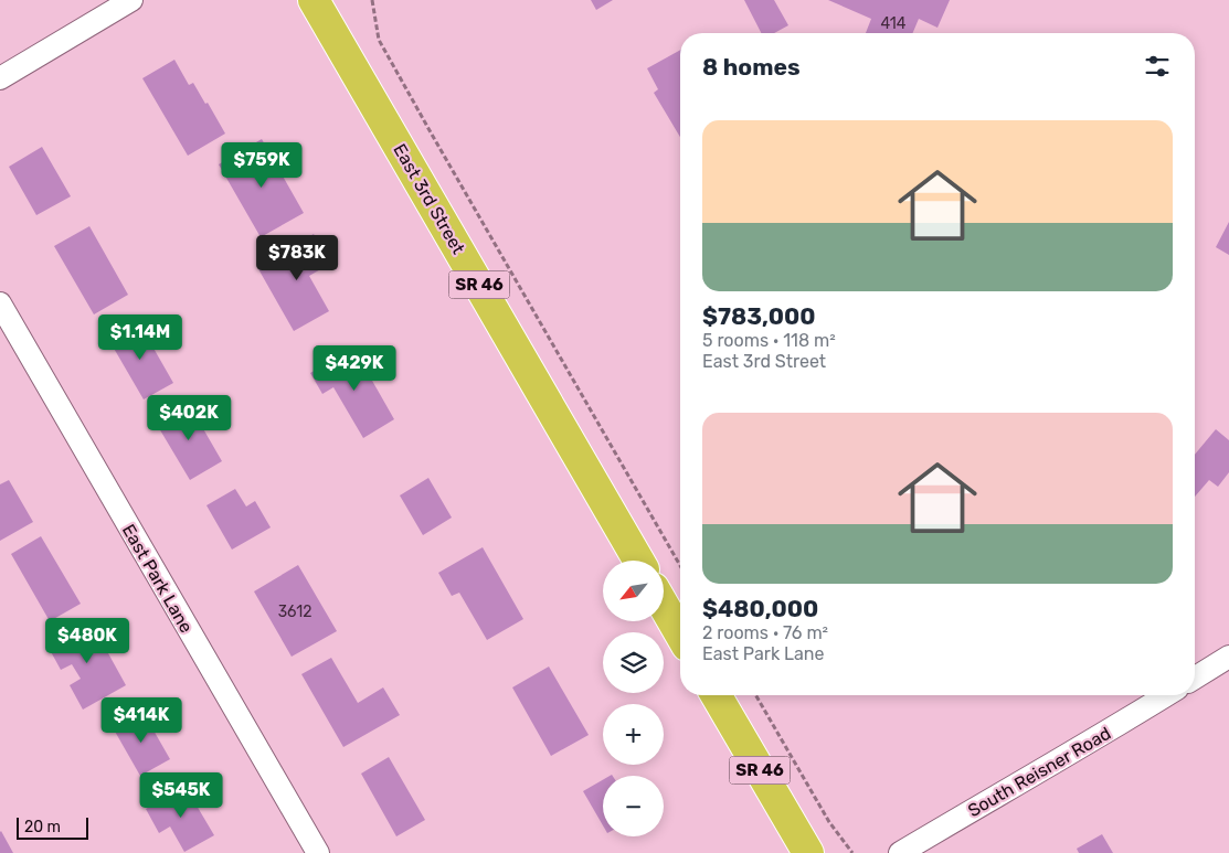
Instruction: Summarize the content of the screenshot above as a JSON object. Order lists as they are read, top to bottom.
{
  "streets": {
    "highway": ["East 3rd Street", "SR 46"],
    "street": ["East Park Lane", "South Reisner Road"]
  },
  "house_numbers": ["414", "3612"],
  "scale_bar": "20 m",
  "north": "bottom left",
  "page": {
    "heading": "8 homes",
    "list": [
      {
        "name": "$783,000",
        "note": "5 rooms · 118 m² · East 3rd Street"
      },
      {
        "name": "$480,000",
        "note": "2 rooms · 76 m² · East Park Lane"
      }
    ],
    "price": [
      "$759K",
      "$783K",
      "$1.14M",
      "$429K",
      "$402K",
      "$480K",
      "$414K",
      "$545K"
    ],
    "map_buttons": ["+", "−"],
    "scale": "20 m"
  }
}
